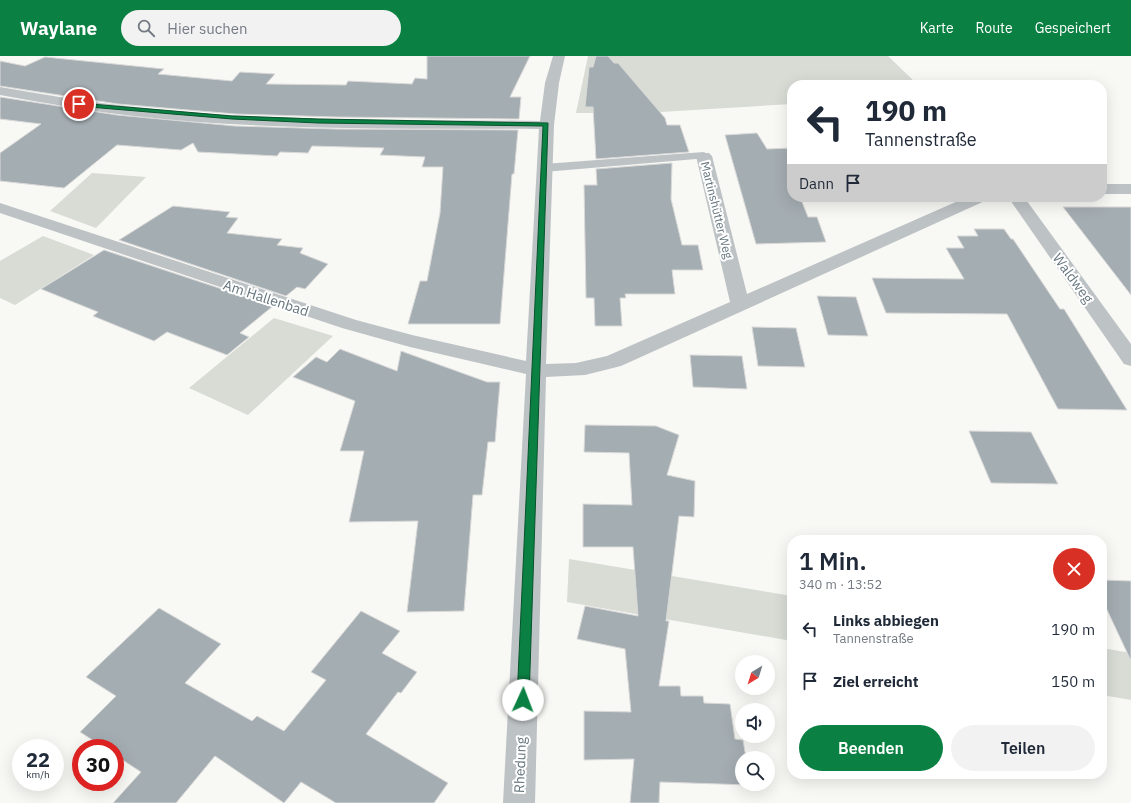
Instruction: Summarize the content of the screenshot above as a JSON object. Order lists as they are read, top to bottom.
{
  "streets": {
    "street": [
      "Martinshütter Weg",
      "Waldweg",
      "Am Hallenbad",
      "Rhedung"
    ]
  },
  "crossings": [
    ["Martinshütter Weg", "Rhedung"],
    ["Am Hallenbad", "Rhedung"]
  ],
  "north": "bottom left",
  "page": {
    "header": "Waylane",
    "search": "Hier suchen",
    "nav": ["Karte", "Route", "Gespeichert"],
    "turn": ["190 m", "Tannenstraße"],
    "then": "Dann",
    "heading": ["1 Min.", "340 m · 13:52"],
    "list": [
      {
        "name": "Links abbiegen",
        "note": "Tannenstraße",
        "value": "190 m"
      },
      {
        "name": "Ziel erreicht",
        "value": "150 m"
      }
    ],
    "buttons": ["Beenden", "Teilen"],
    "speed": "22 km/h",
    "limit": "30"
  }
}
